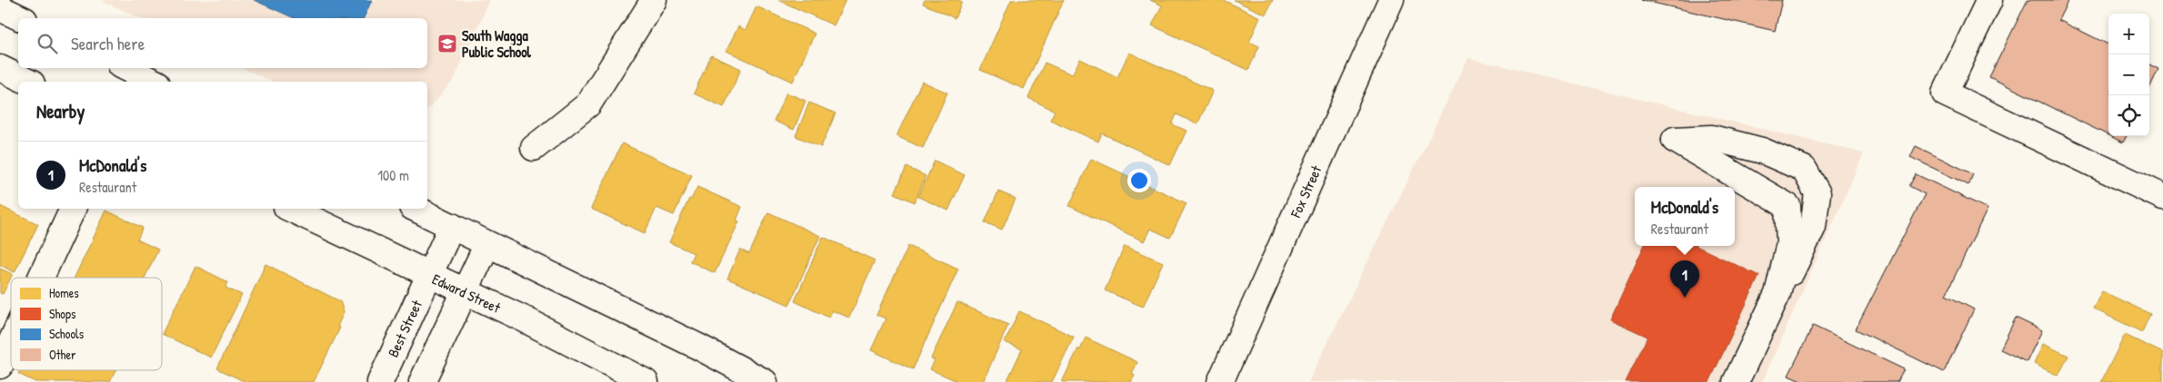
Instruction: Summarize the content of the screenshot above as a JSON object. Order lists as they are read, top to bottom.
{
  "streets": {
    "main road": ["Fox Street", "Edward Street", "Best Street"]
  },
  "crossings": [
    ["Edward Street", "Best Street"]
  ],
  "places": {
    "school or university": ["South Wagga Public School"]
  },
  "legend": [
    "Homes",
    "Shops",
    "Schools",
    "Other"
  ],
  "page": {
    "map_buttons": ["+", "−"],
    "search": "Search here",
    "heading": "Nearby",
    "list": [
      {
        "mark": "1",
        "name": "McDonald's",
        "note": "Restaurant",
        "value": "100 m"
      }
    ],
    "popup": ["McDonald's", "Restaurant"],
    "pins": "1"
  }
}
